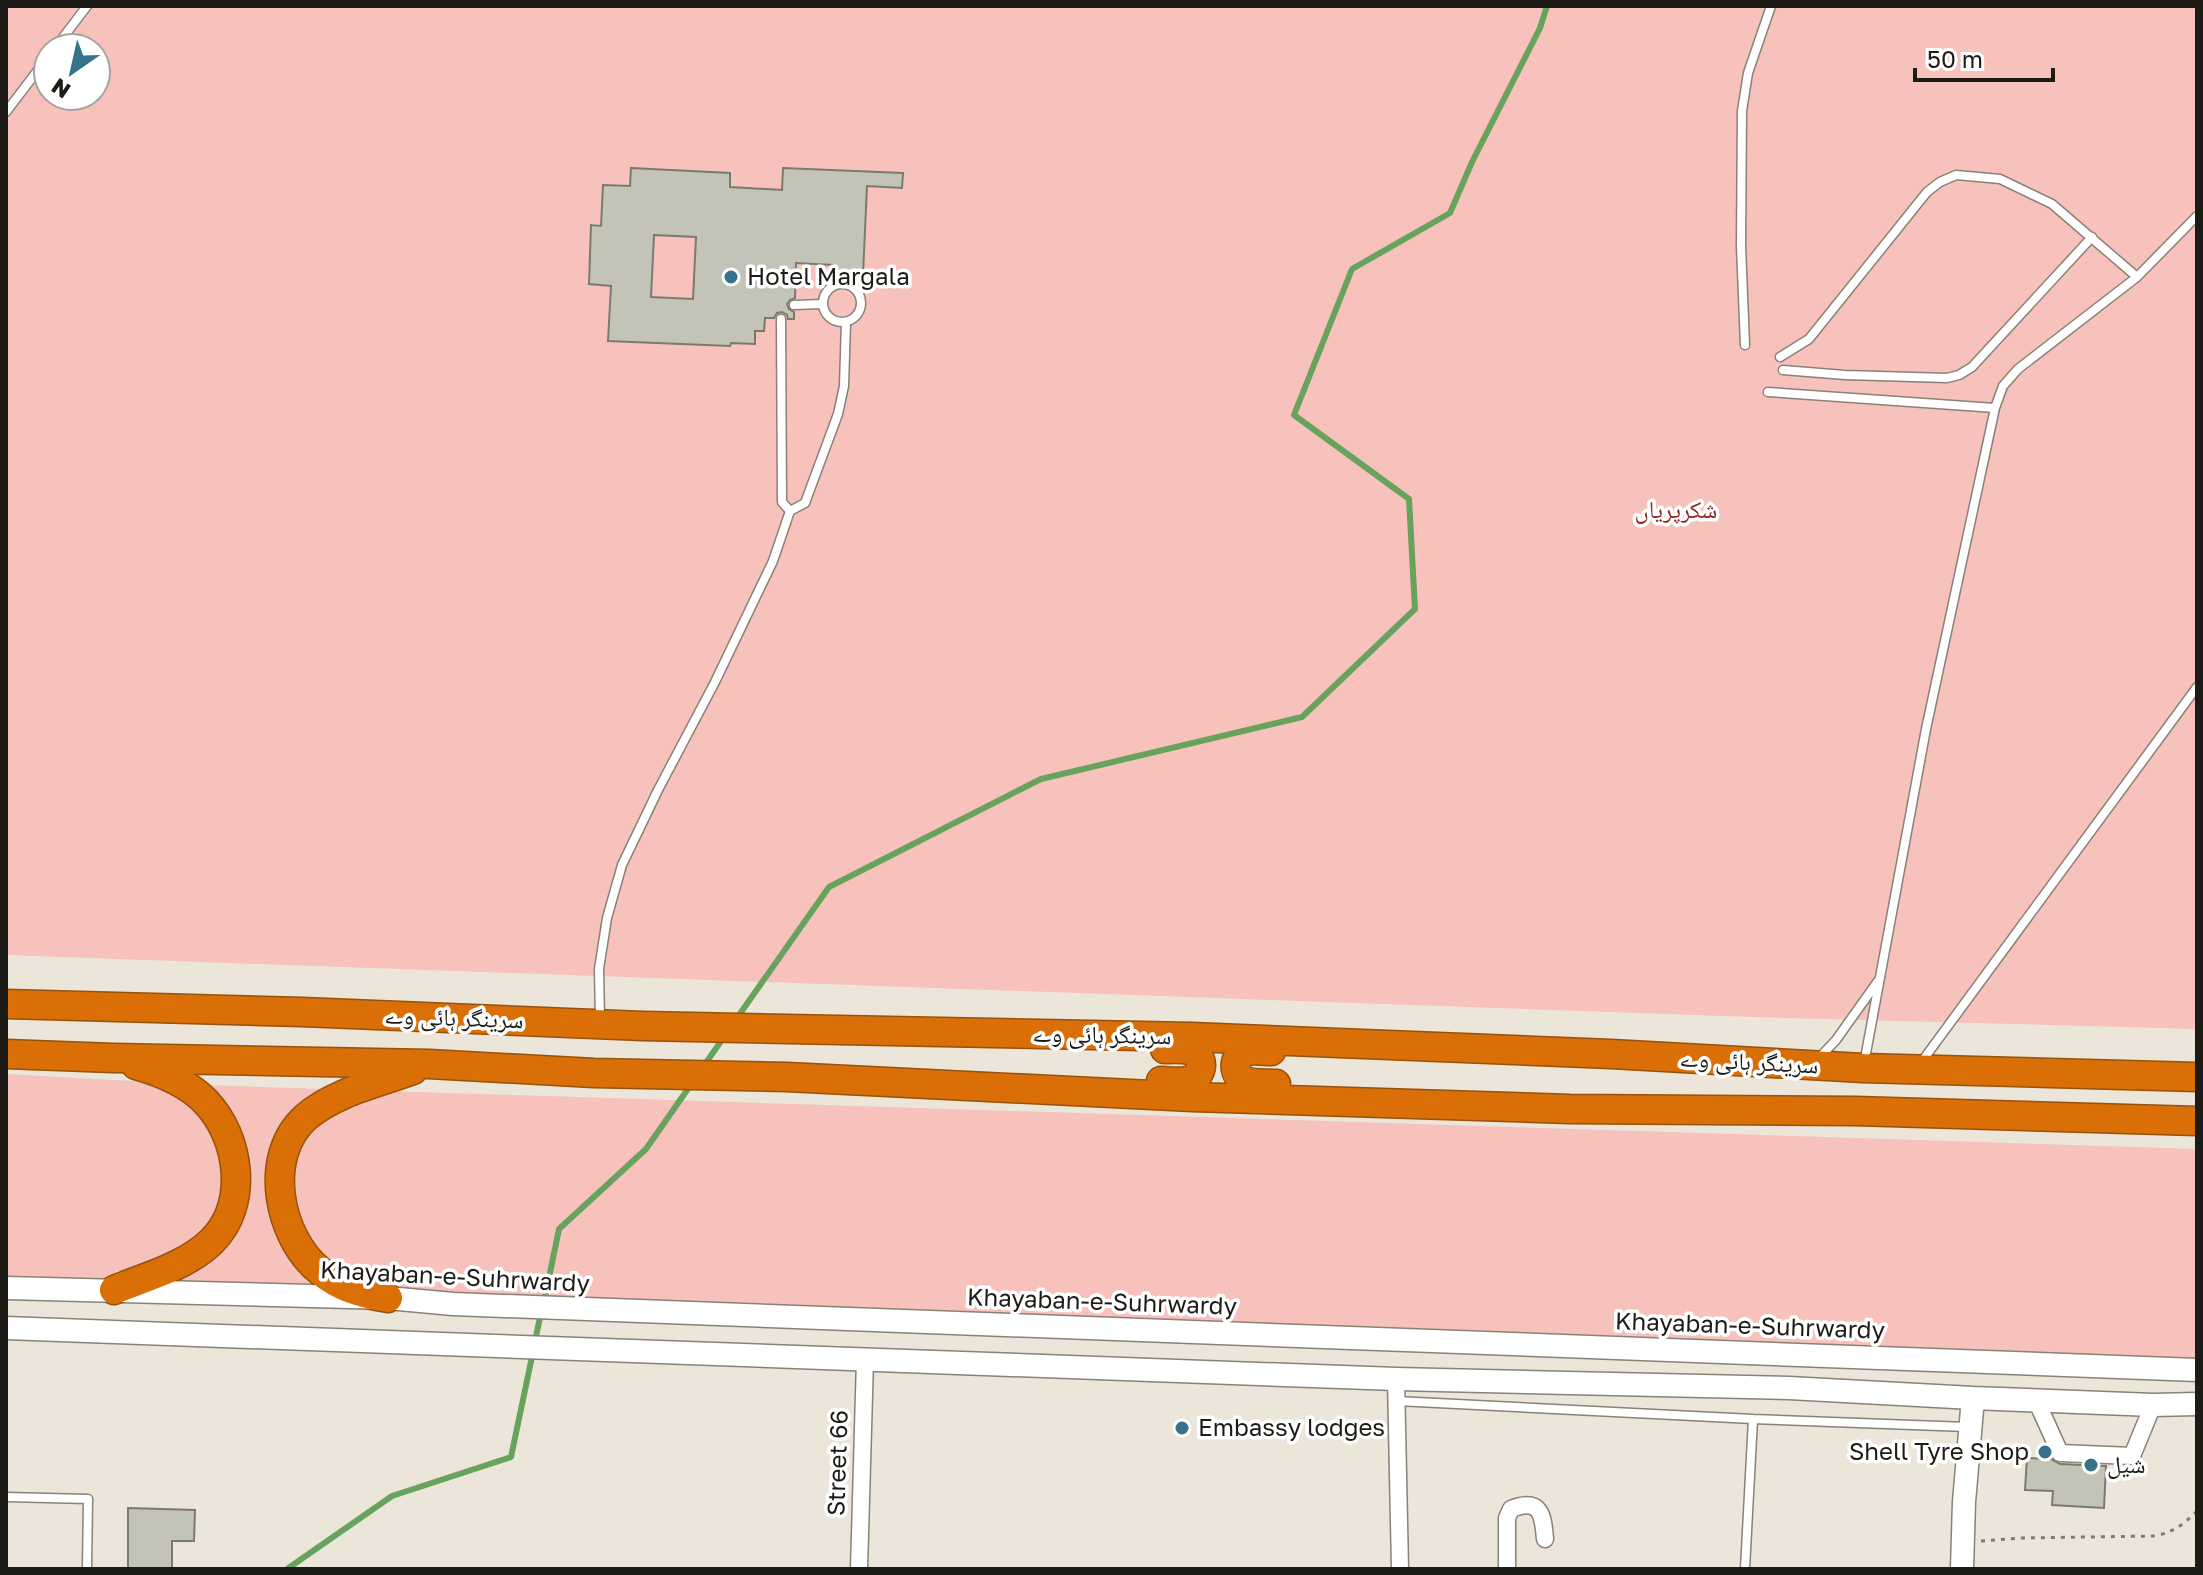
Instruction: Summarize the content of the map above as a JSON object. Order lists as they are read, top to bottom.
{
  "streets": {
    "highway": ["سرینگر ہائی وے"],
    "main road": ["Khayaban-e-Suhrwardy"],
    "street": ["Street 66"]
  },
  "parks": ["شکرپریاں"],
  "places": [
    "Hotel Margala",
    "Embassy lodges",
    "Shell Tyre Shop",
    "شیل"
  ],
  "scale_bar": "50 m",
  "north": "bottom left"
}
